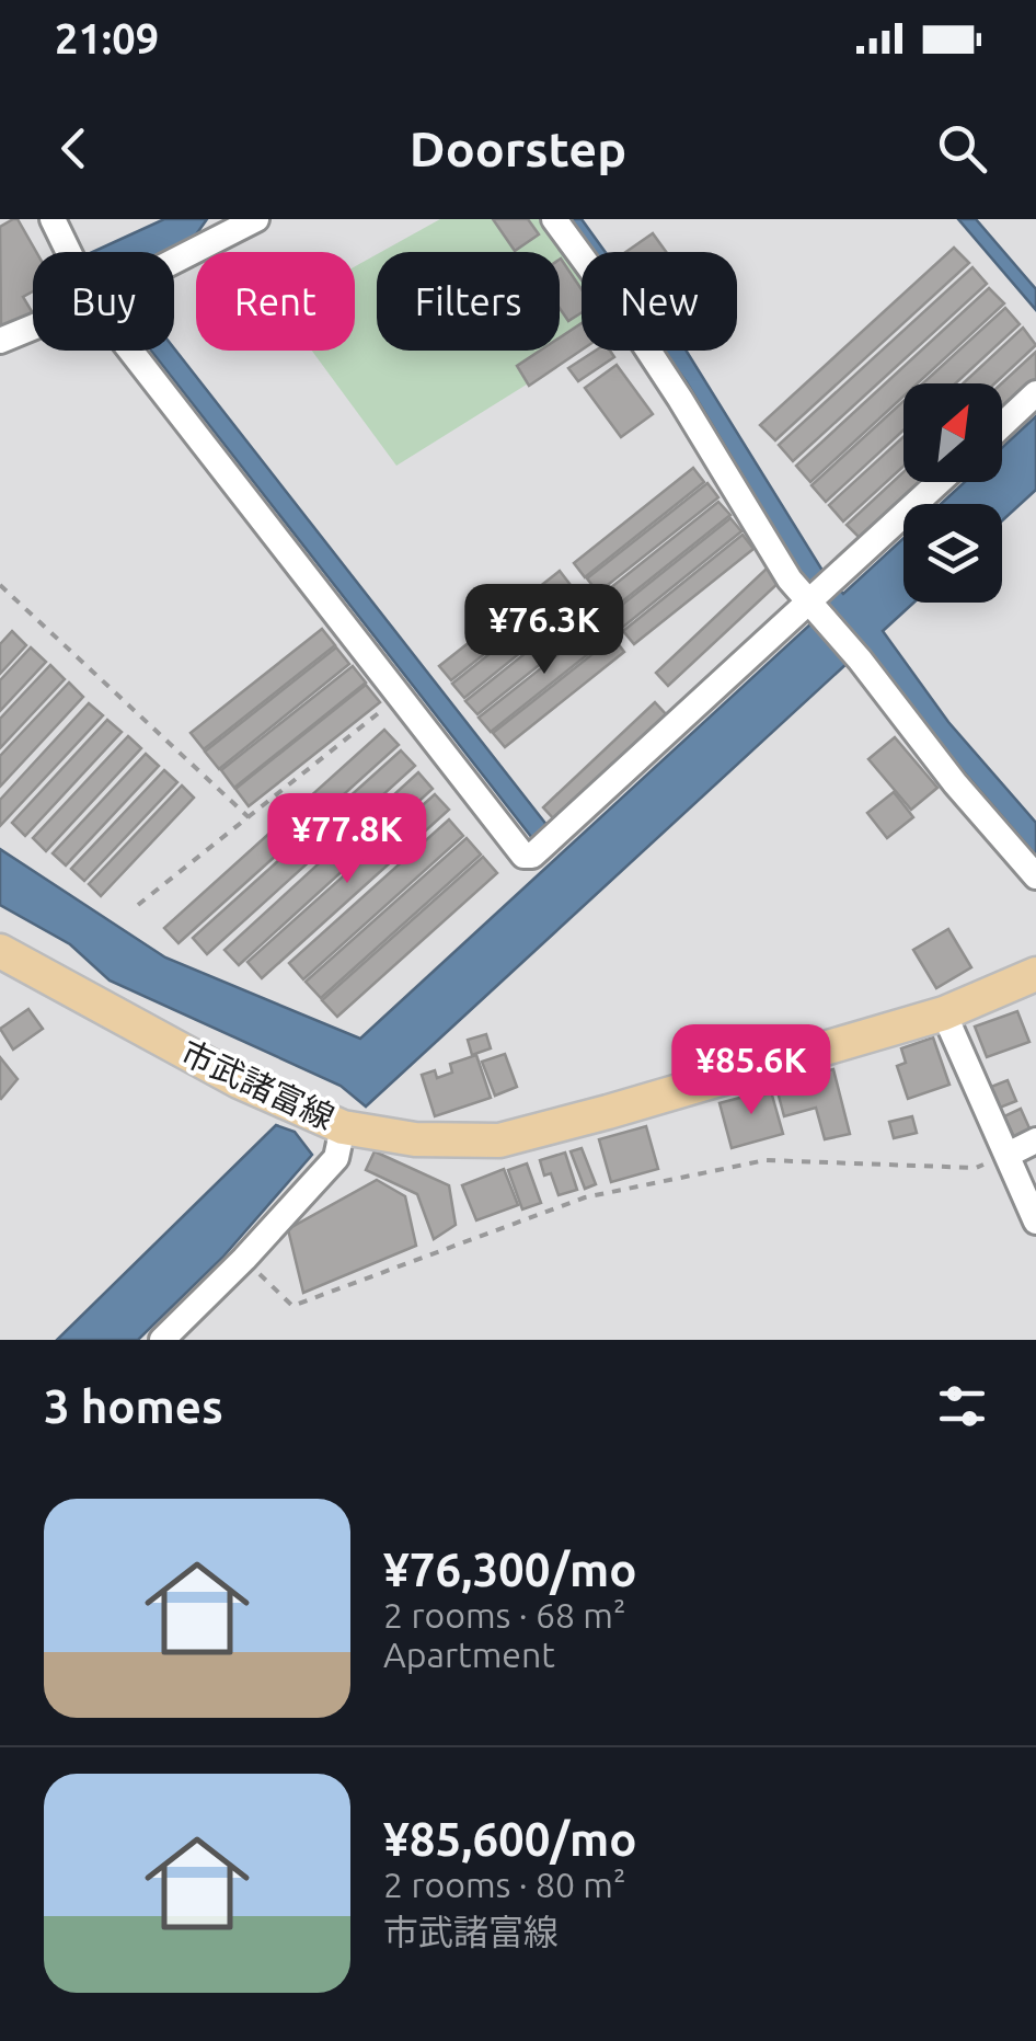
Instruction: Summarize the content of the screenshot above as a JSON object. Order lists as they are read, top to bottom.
{
  "streets": {
    "main road": ["市武諸富線"]
  },
  "north": "top right",
  "page": {
    "status": "21:09",
    "header": "Doorstep",
    "chip": [
      "Buy",
      "Rent",
      "Filters",
      "New"
    ],
    "price": ["¥76.3K", "¥77.8K", "¥85.6K"],
    "heading": "3 homes",
    "list": [
      {
        "name": "¥76,300/mo",
        "note": "2 rooms · 68 m² · Apartment"
      },
      {
        "name": "¥85,600/mo",
        "note": "2 rooms · 80 m² · 市武諸富線"
      }
    ]
  }
}
